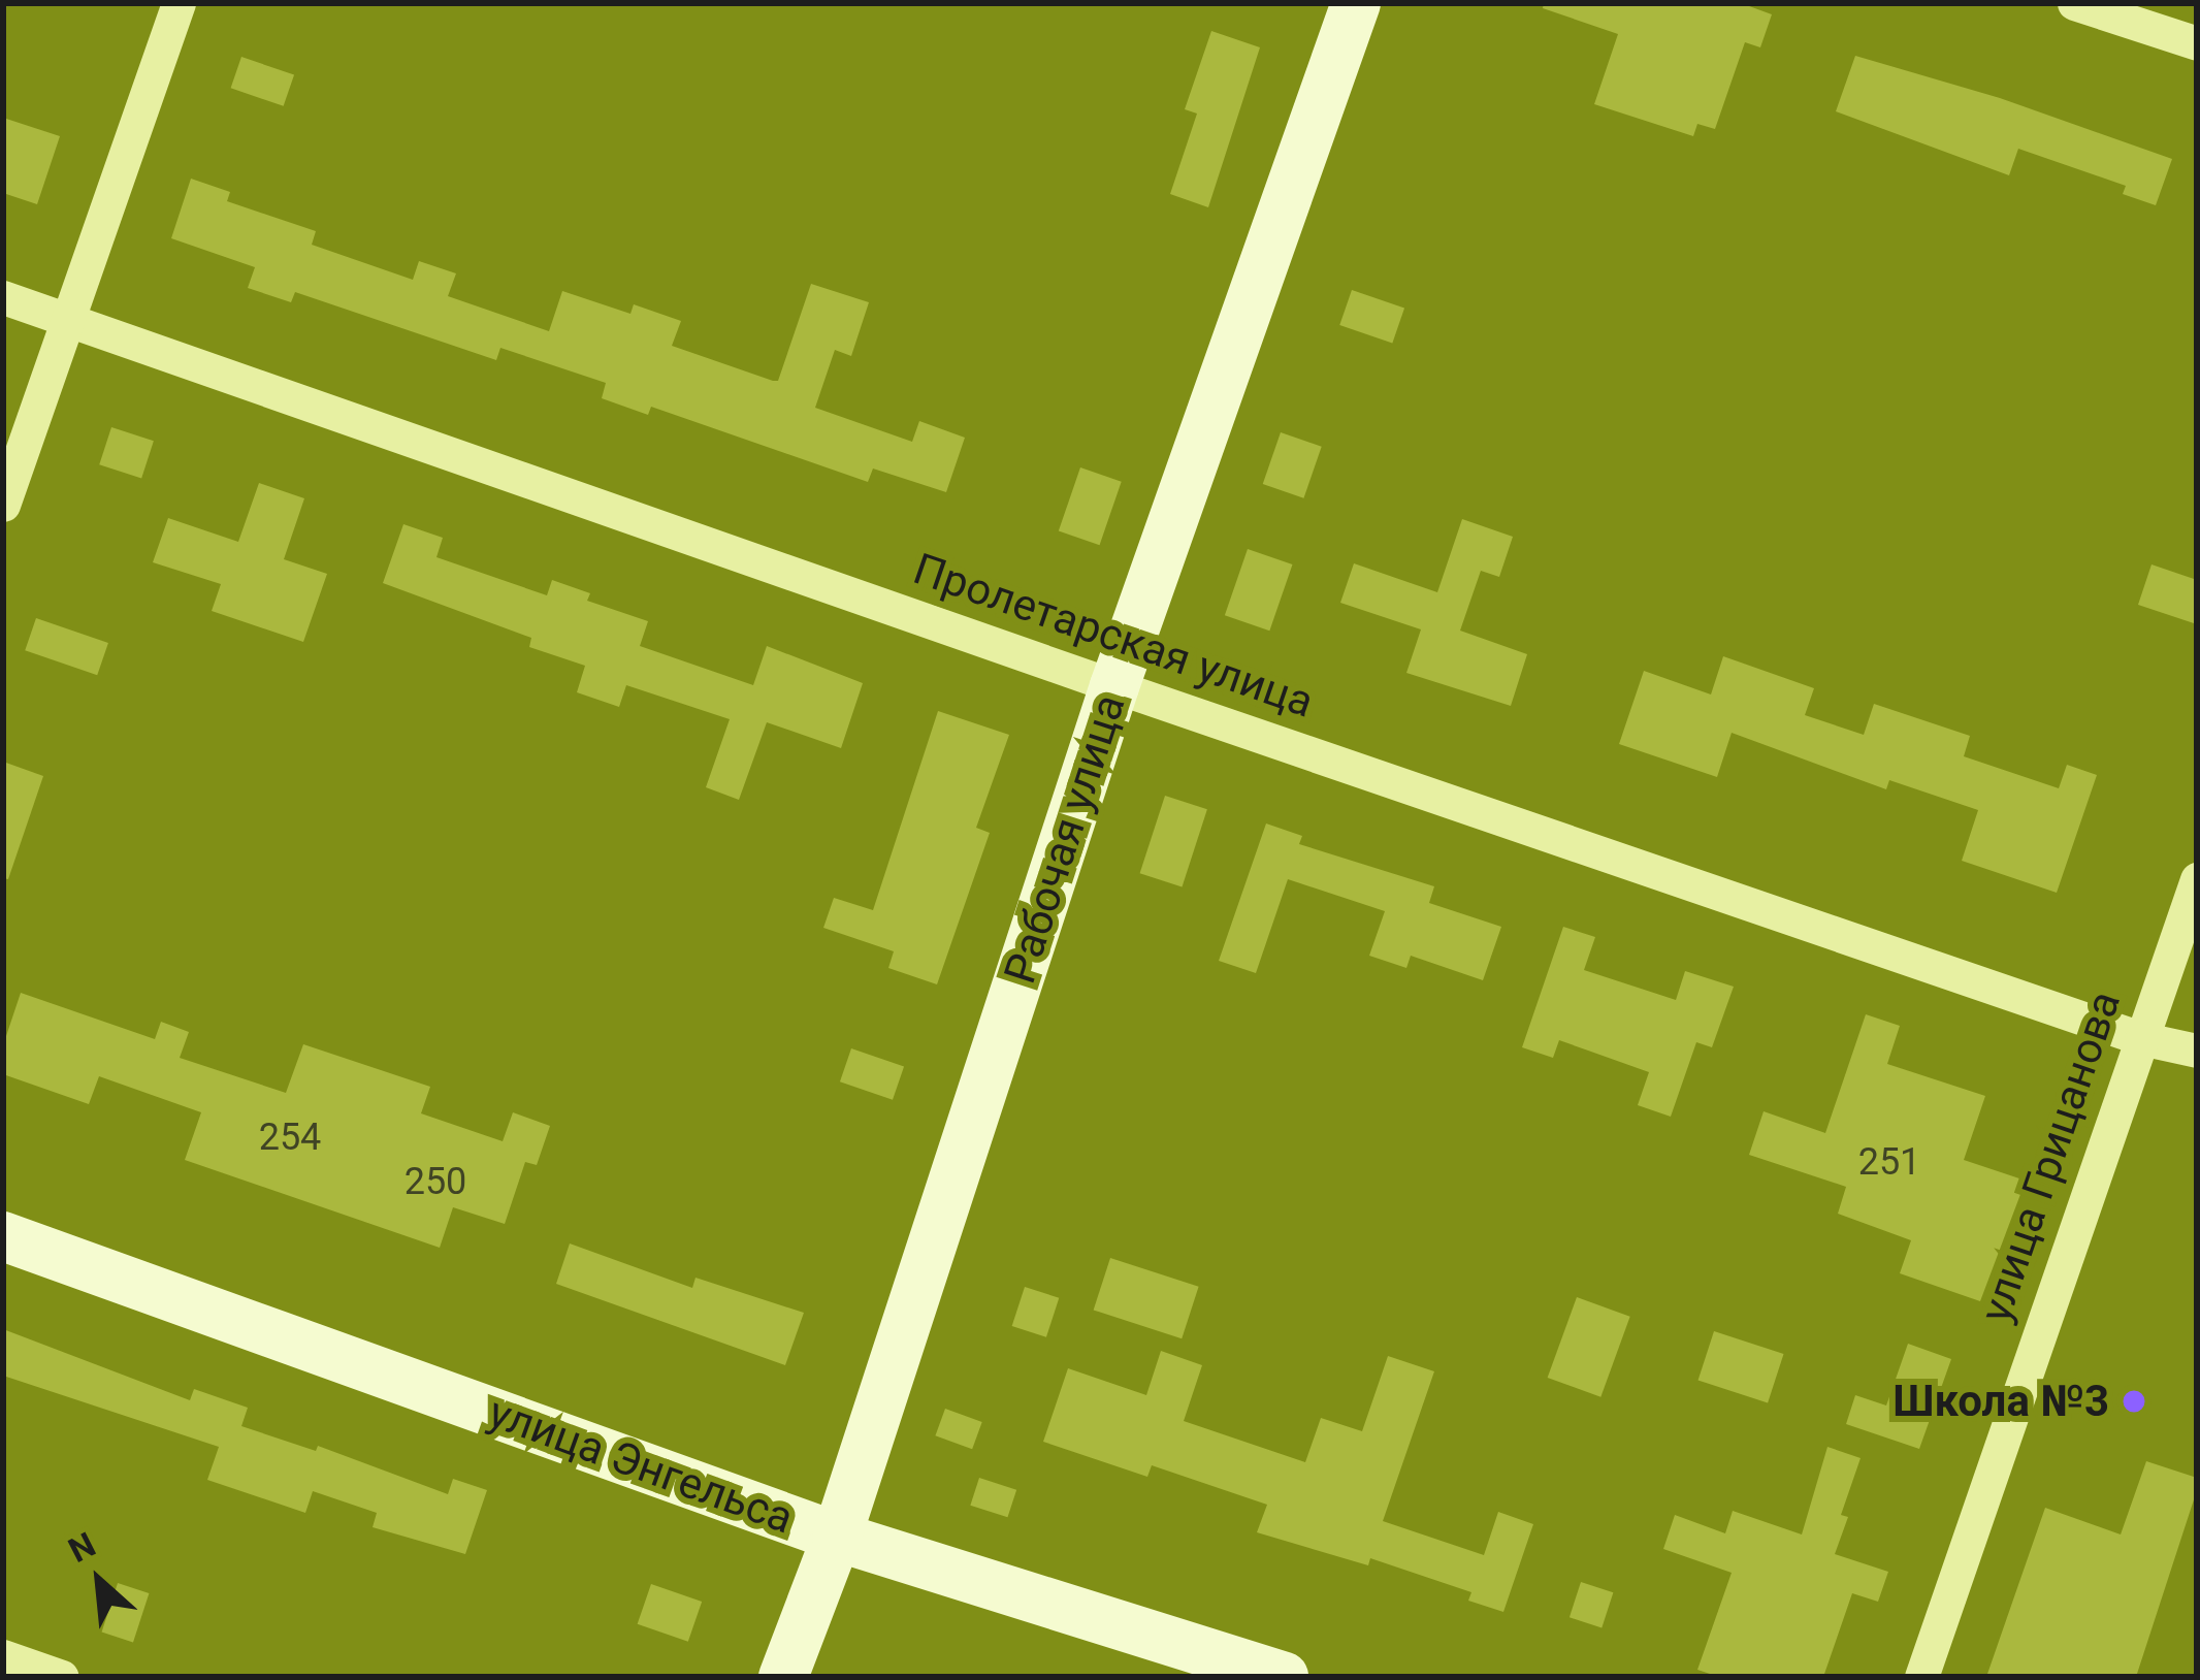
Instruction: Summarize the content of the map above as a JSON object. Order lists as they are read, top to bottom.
{
  "streets": {
    "street": [
      "Пролетарская улица",
      "Рабочая улица",
      "улица Грицанова",
      "улица Энгельса"
    ]
  },
  "crossings": [
    ["Пролетарская улица", "Рабочая улица"],
    ["Пролетарская улица", "улица Грицанова"],
    ["Рабочая улица", "улица Энгельса"]
  ],
  "places": ["Школа №3"],
  "house_numbers": ["254", "251", "250"],
  "north": "top left"
}
